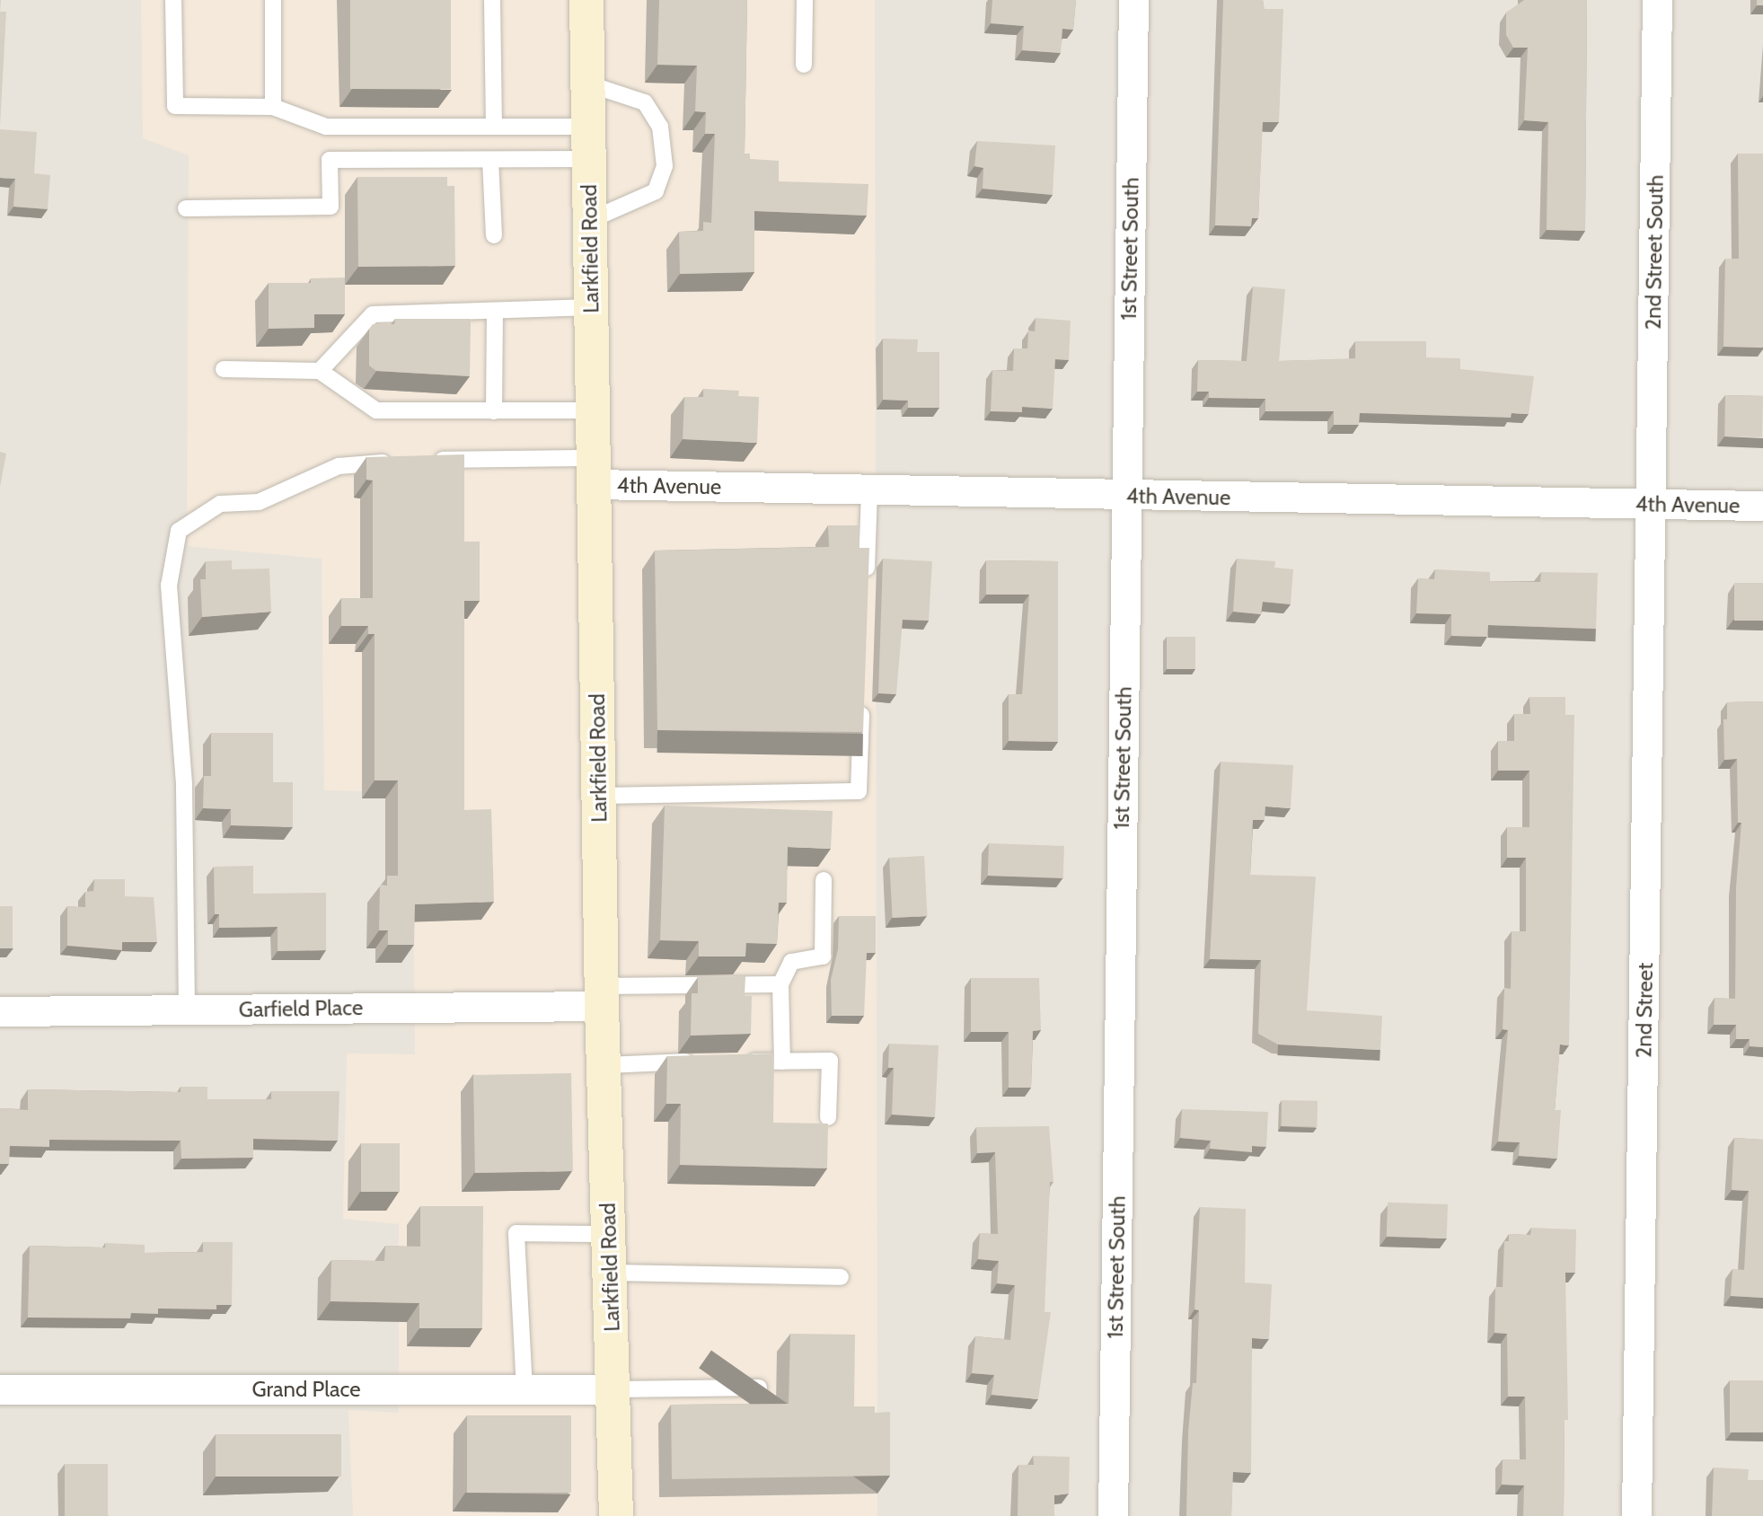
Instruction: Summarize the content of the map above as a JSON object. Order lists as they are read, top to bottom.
{
  "streets": {
    "main road": ["Larkfield Road"],
    "street": [
      "1st Street South",
      "2nd Street South",
      "4th Avenue",
      "Garfield Place",
      "2nd Street",
      "Grand Place"
    ]
  },
  "crossings": [
    ["Larkfield Road", "4th Avenue"],
    ["Larkfield Road", "Garfield Place"],
    ["Larkfield Road", "Grand Place"],
    ["1st Street South", "4th Avenue"],
    ["2nd Street South", "4th Avenue"],
    ["2nd Street South", "2nd Street"],
    ["4th Avenue", "2nd Street"]
  ]
}
